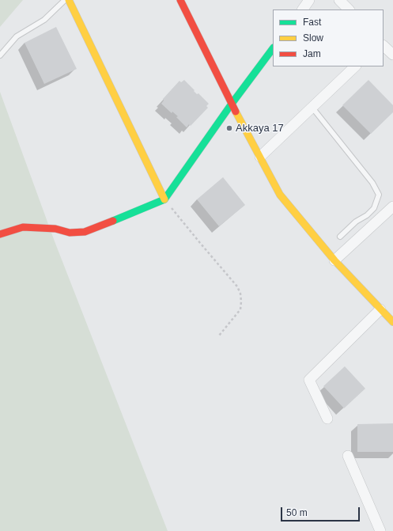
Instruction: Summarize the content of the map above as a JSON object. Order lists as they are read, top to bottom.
{
  "places": ["Akkaya 17"],
  "legend": ["Fast", "Slow", "Jam"],
  "scale_bar": "50 m"
}
